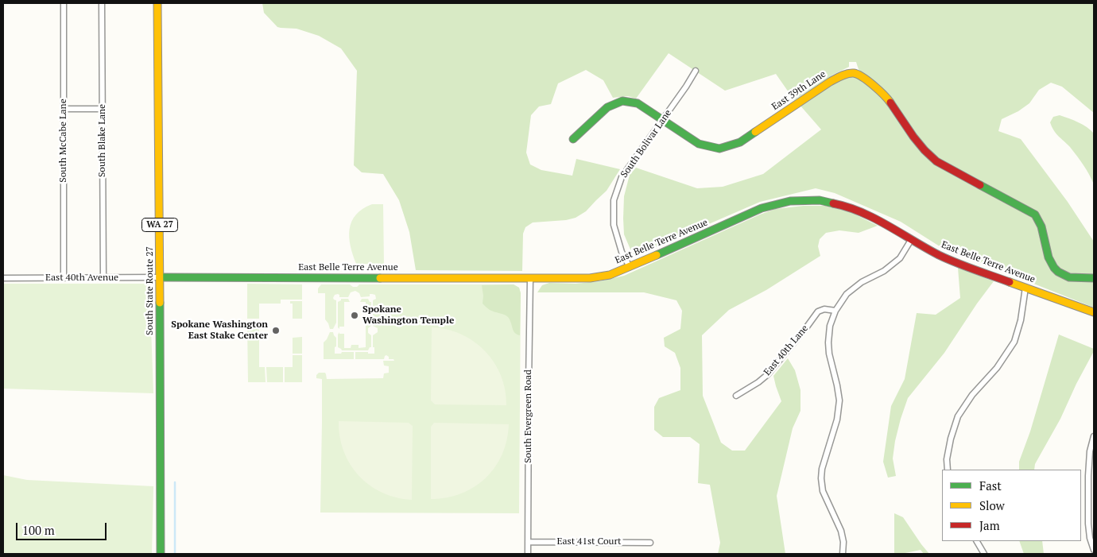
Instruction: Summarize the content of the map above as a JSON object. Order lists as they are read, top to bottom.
{
  "streets": {
    "street": [
      "East 39th Lane",
      "South McCabe Lane",
      "South Blake Lane",
      "South Bolivar Lane",
      "WA 27",
      "East Belle Terre Avenue",
      "East 40th Avenue",
      "South State Route 27",
      "East 40th Lane",
      "South Evergreen Road",
      "East 41st Court"
    ]
  },
  "crossings": [
    ["East 39th Lane", "South Bolivar Lane"],
    ["South McCabe Lane", "East 40th Avenue"],
    ["South Blake Lane", "East 40th Avenue"],
    ["South Bolivar Lane", "East Belle Terre Avenue"],
    ["East Belle Terre Avenue", "East 40th Avenue"],
    ["East Belle Terre Avenue", "South State Route 27"],
    ["East Belle Terre Avenue", "South Evergreen Road"],
    ["East 40th Avenue", "South State Route 27"],
    ["South Evergreen Road", "East 41st Court"]
  ],
  "places": ["Spokane Washington Temple", "Spokane Washington East Stake Center"],
  "legend": ["Fast", "Slow", "Jam"],
  "scale_bar": "100 m"
}
